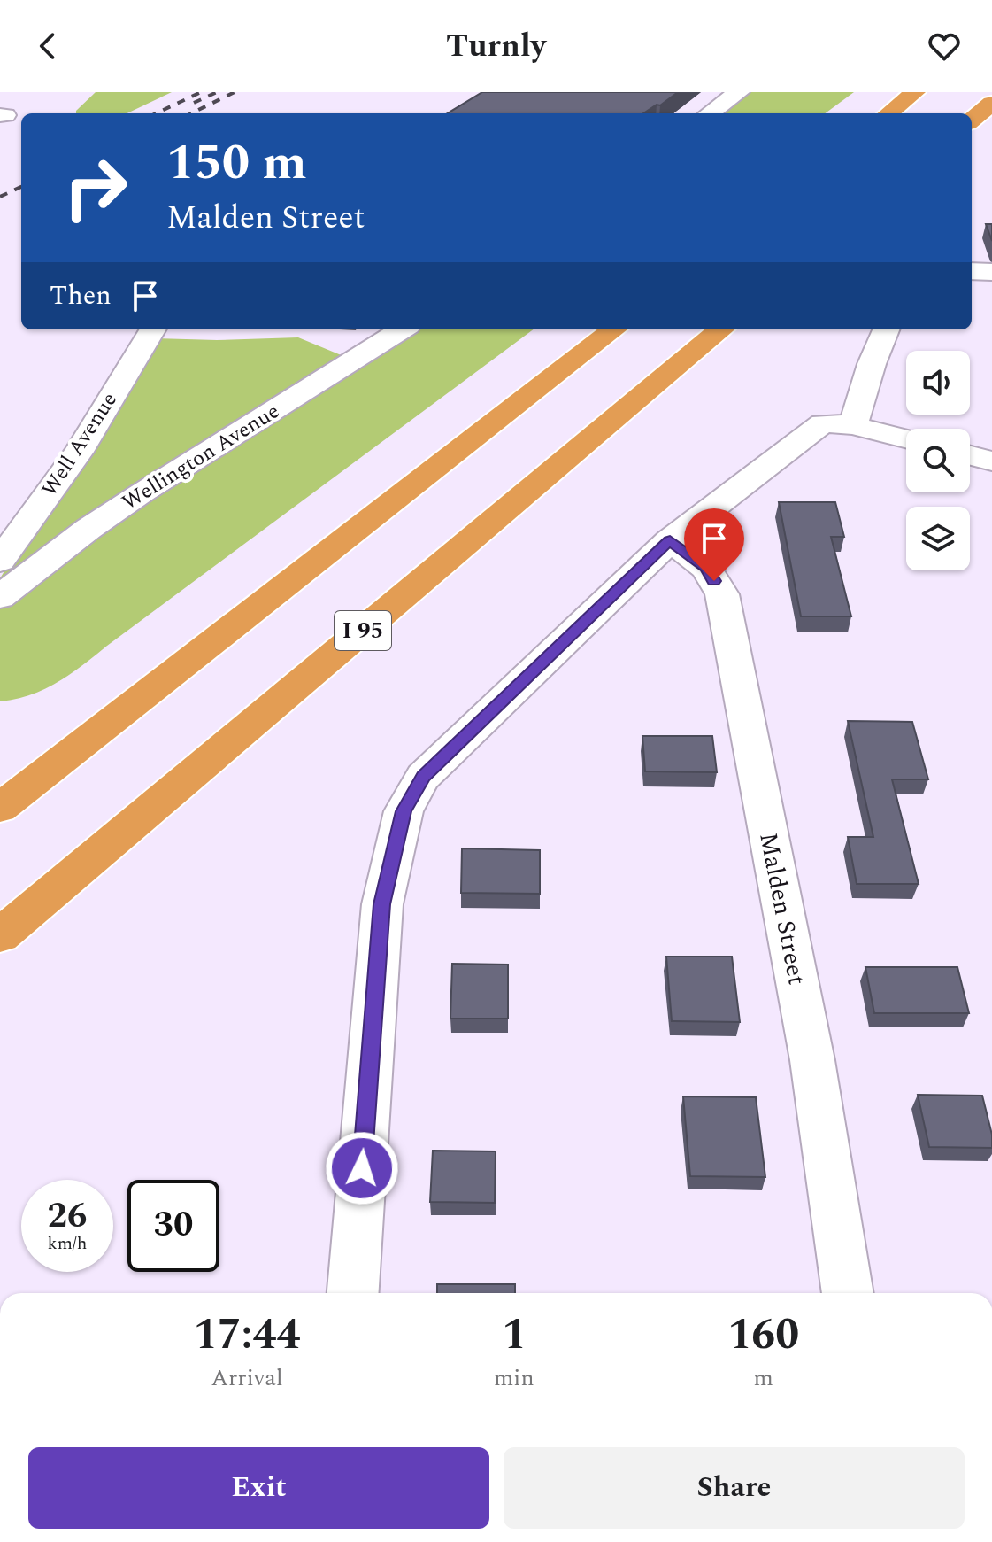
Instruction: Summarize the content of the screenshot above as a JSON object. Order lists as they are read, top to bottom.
{
  "streets": {
    "highway": ["I 95"],
    "street": ["Well Avenue", "Wellington Avenue", "Malden Street"]
  },
  "page": {
    "header": "Turnly",
    "turn": ["150 m", "Malden Street"],
    "then": "Then",
    "speed": "26 km/h",
    "limit": "30",
    "eta": [
      "17:44",
      "Arrival",
      "1",
      "min",
      "160",
      "m"
    ],
    "buttons": ["Exit", "Share"]
  }
}
